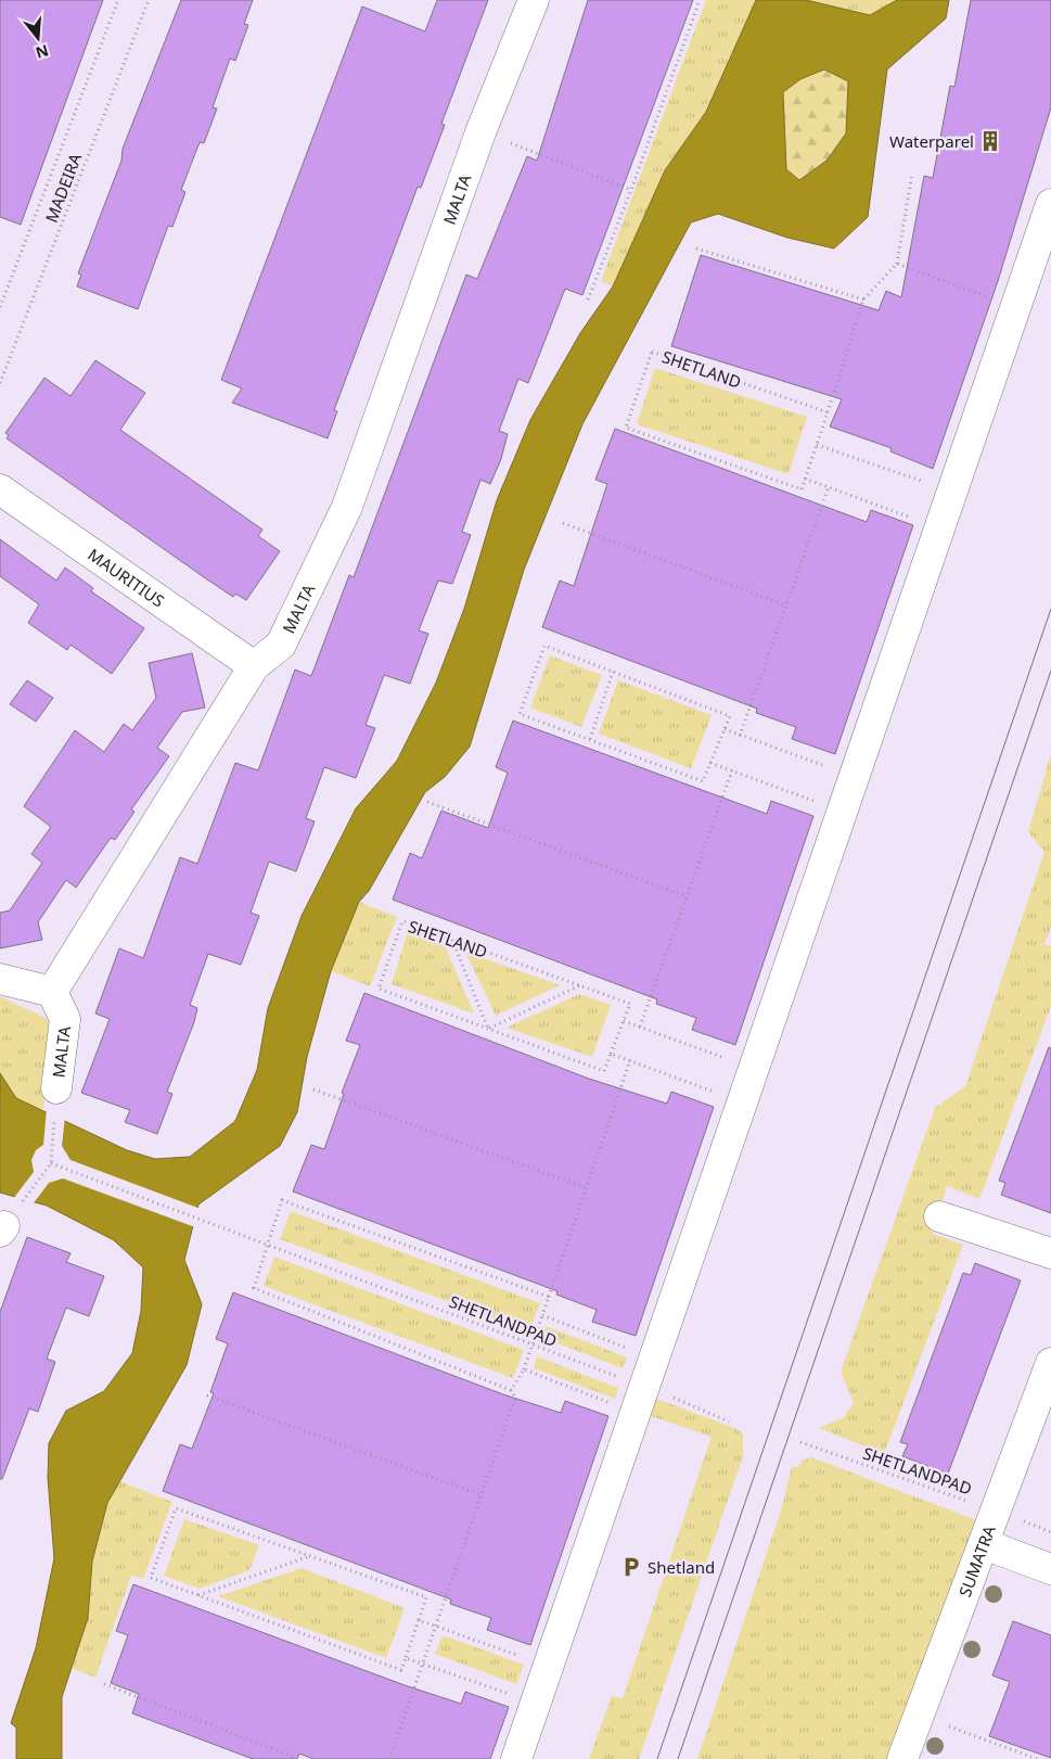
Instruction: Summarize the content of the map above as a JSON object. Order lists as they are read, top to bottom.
{
  "streets": {
    "street": ["MALTA", "MAURITIUS", "SUMATRA"],
    "path": ["MADEIRA", "SHETLAND", "SHETLANDPAD"]
  },
  "crossings": [
    ["MALTA", "MAURITIUS"],
    ["MALTA", "SHETLANDPAD"],
    ["SHETLANDPAD", "SUMATRA"]
  ],
  "places": {
    "building": ["Waterparel"],
    "parking": ["Shetland"]
  },
  "north": "bottom"
}
